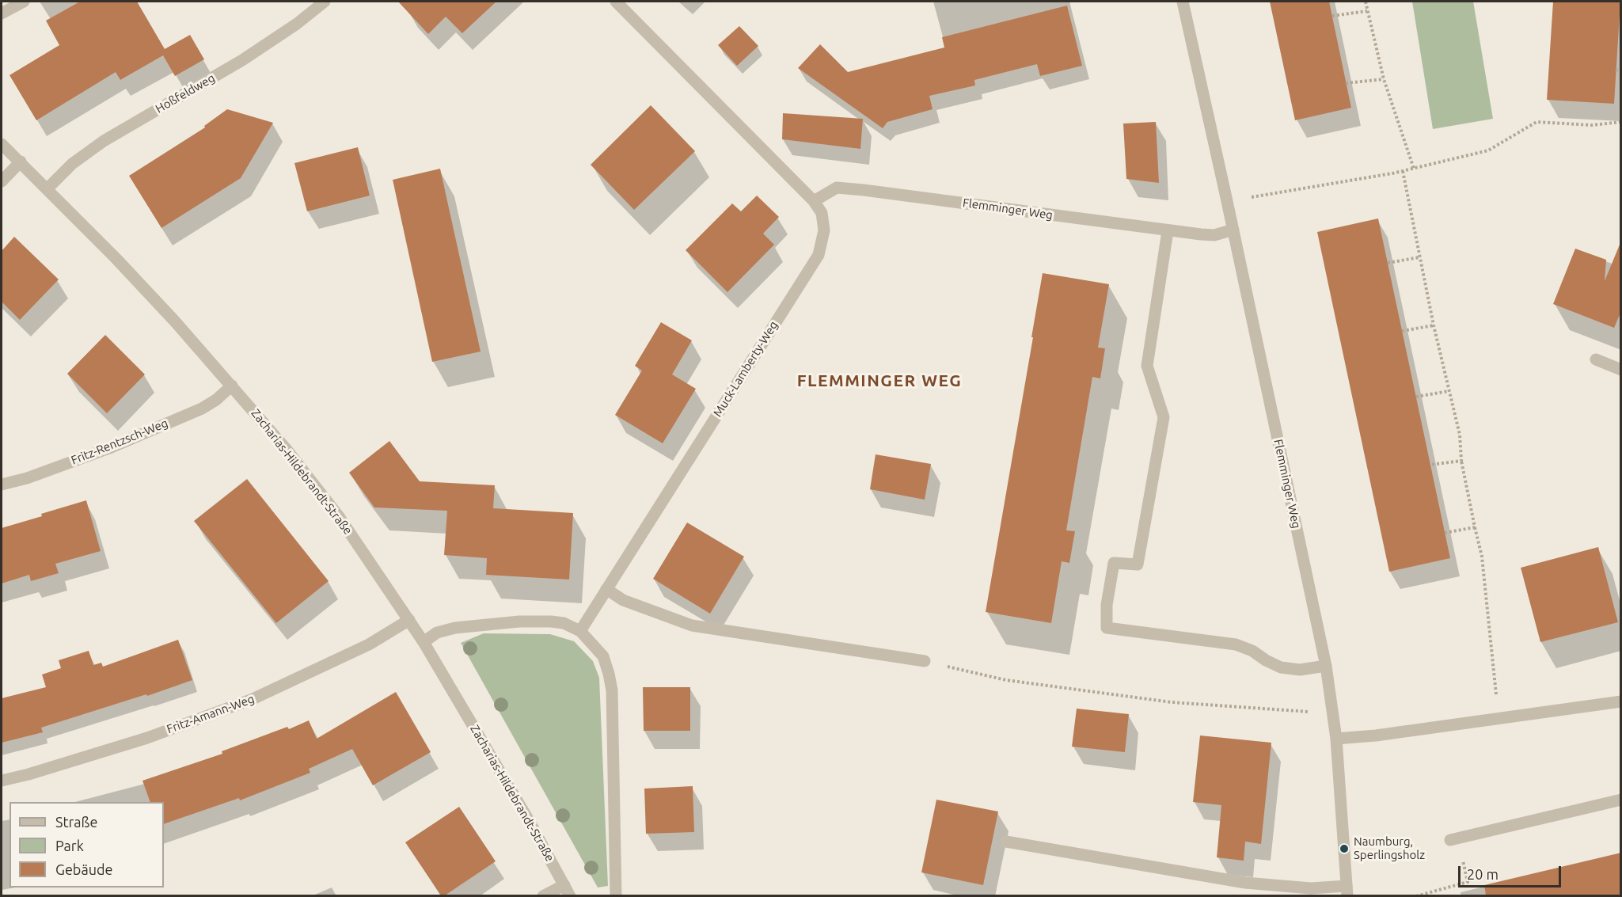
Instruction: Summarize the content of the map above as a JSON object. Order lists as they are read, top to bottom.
{
  "streets": {
    "street": [
      "Hoßfeldweg",
      "Flemminger Weg",
      "Muck-Lamberty-Weg",
      "Fritz-Rentzsch-Weg",
      "Zacharias-Hildebrandt-Straße",
      "Fritz-Amann-Weg"
    ]
  },
  "crossings": [
    ["Hoßfeldweg", "Zacharias-Hildebrandt-Straße"],
    ["Flemminger Weg", "Muck-Lamberty-Weg"],
    ["Fritz-Rentzsch-Weg", "Zacharias-Hildebrandt-Straße"],
    ["Zacharias-Hildebrandt-Straße", "Fritz-Amann-Weg"]
  ],
  "districts": ["FLEMMINGER WEG"],
  "places": ["Naumburg, Sperlingsholz"],
  "legend": ["Straße", "Park", "Gebäude"],
  "scale_bar": "20 m"
}
